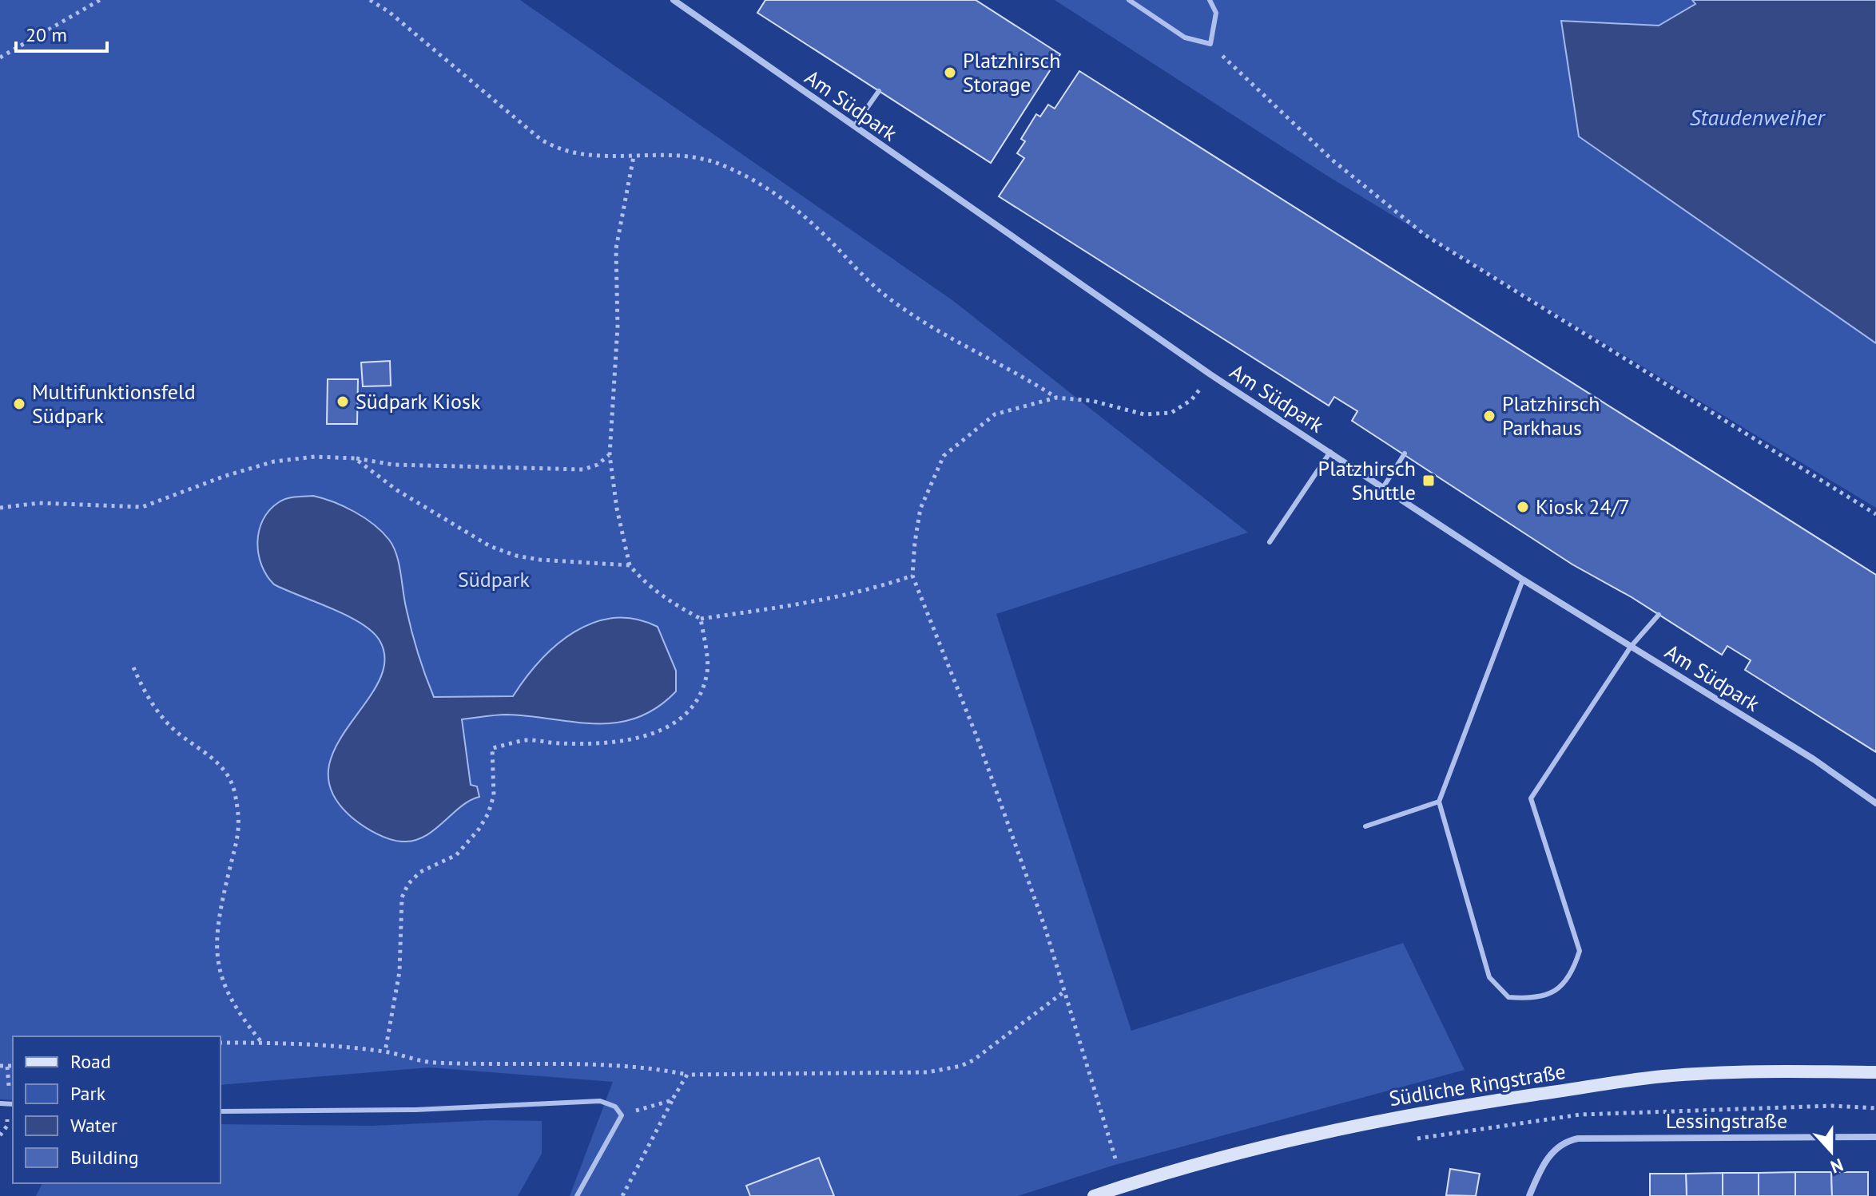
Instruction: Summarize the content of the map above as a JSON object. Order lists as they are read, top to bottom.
{
  "streets": {
    "main road": ["Südliche Ringstraße"],
    "street": ["Am Südpark", "Lessingstraße"]
  },
  "water": ["Staudenweiher"],
  "parks": ["Südpark"],
  "places": {
    "other": [
      "Platzhirsch Storage",
      "Südpark Kiosk",
      "Multifunktionsfeld Südpark",
      "Platzhirsch Parkhaus",
      "Kiosk 24/7"
    ],
    "transit": ["Platzhirsch Shuttle"]
  },
  "legend": [
    "Road",
    "Park",
    "Water",
    "Building"
  ],
  "scale_bar": "20 m",
  "north": "bottom"
}
